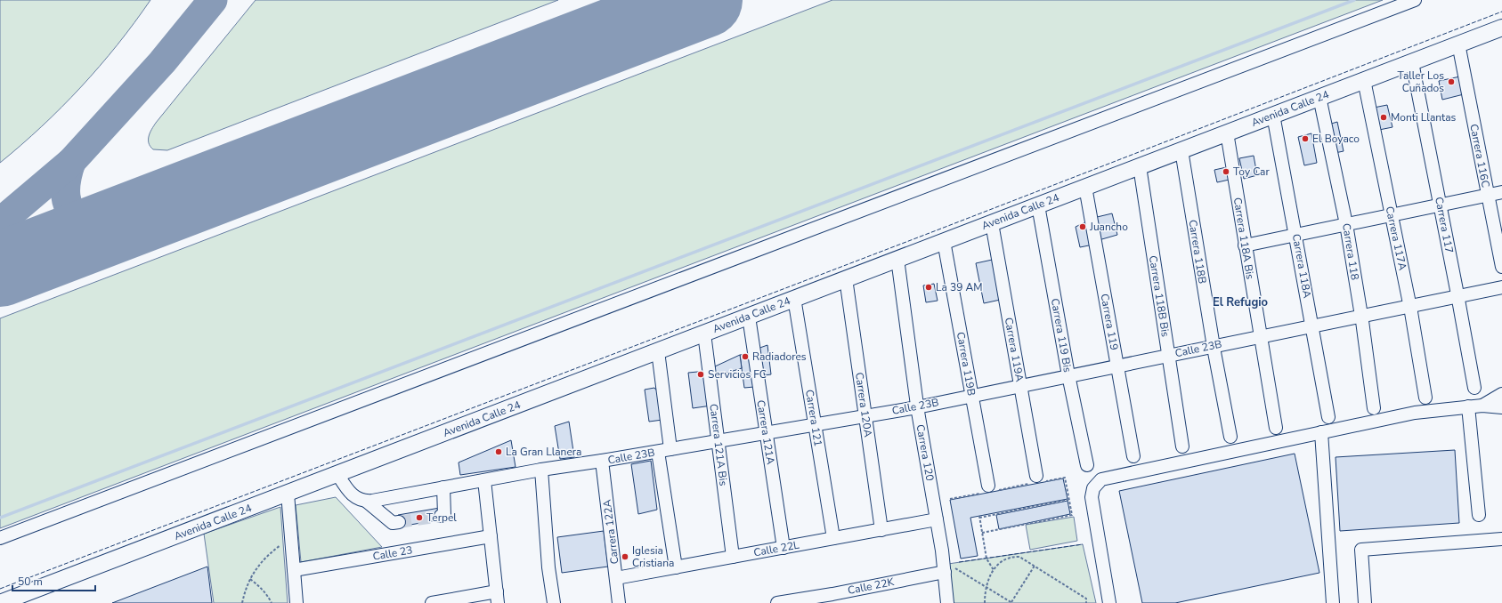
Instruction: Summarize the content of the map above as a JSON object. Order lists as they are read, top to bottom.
{
  "streets": {
    "main road": ["Avenida Calle 24"],
    "street": [
      "Carrera 116C",
      "Carrera 117",
      "Carrera 118A Bis",
      "Carrera 117A",
      "Carrera 118B",
      "Carrera 118",
      "Carrera 118A",
      "Carrera 118B Bis",
      "Carrera 119",
      "Carrera 119 Bis",
      "Calle 23B",
      "Carrera 119A",
      "Carrera 119B",
      "Carrera 120A",
      "Carrera 121",
      "Carrera 121A",
      "Carrera 121A Bis",
      "Carrera 120",
      "Carrera 122A",
      "Calle 22L",
      "Calle 23",
      "Calle 22K"
    ]
  },
  "crossings": [
    ["Avenida Calle 24", "Carrera 116C"],
    ["Avenida Calle 24", "Carrera 117"],
    ["Avenida Calle 24", "Carrera 118A Bis"],
    ["Avenida Calle 24", "Carrera 117A"],
    ["Avenida Calle 24", "Carrera 118B"],
    ["Avenida Calle 24", "Carrera 118"],
    ["Avenida Calle 24", "Carrera 118A"],
    ["Avenida Calle 24", "Carrera 118B Bis"],
    ["Avenida Calle 24", "Carrera 119"],
    ["Avenida Calle 24", "Carrera 119 Bis"],
    ["Avenida Calle 24", "Carrera 119A"],
    ["Avenida Calle 24", "Carrera 119B"],
    ["Avenida Calle 24", "Carrera 120A"],
    ["Avenida Calle 24", "Carrera 121"],
    ["Avenida Calle 24", "Carrera 121A"],
    ["Avenida Calle 24", "Carrera 121A Bis"],
    ["Avenida Calle 24", "Carrera 120"],
    ["Carrera 117", "Calle 23B"],
    ["Carrera 118A Bis", "Calle 23B"],
    ["Carrera 117A", "Calle 23B"],
    ["Carrera 118B", "Calle 23B"],
    ["Carrera 118", "Calle 23B"],
    ["Carrera 118A", "Calle 23B"],
    ["Carrera 118B Bis", "Calle 23B"],
    ["Carrera 119", "Calle 23B"],
    ["Carrera 119 Bis", "Calle 23B"],
    ["Calle 23B", "Carrera 119A"],
    ["Calle 23B", "Carrera 119B"],
    ["Calle 23B", "Carrera 120A"],
    ["Calle 23B", "Carrera 121"],
    ["Calle 23B", "Carrera 121A"],
    ["Calle 23B", "Carrera 121A Bis"],
    ["Calle 23B", "Carrera 120"],
    ["Calle 23B", "Carrera 122A"],
    ["Carrera 120A", "Calle 22L"],
    ["Carrera 121", "Calle 22L"],
    ["Carrera 121A", "Calle 22L"],
    ["Carrera 121A Bis", "Calle 22L"],
    ["Carrera 120", "Calle 22L"],
    ["Carrera 120", "Calle 22K"],
    ["Carrera 122A", "Calle 22L"]
  ],
  "districts": ["El Refugio"],
  "places": [
    "Taller Los Cuñados",
    "Monti Llantas",
    "El Boyaco",
    "Toy Car",
    "Juancho",
    "La 39 AM",
    "Radiadores",
    "Servicios FC",
    "La Gran Llanera",
    "Terpel",
    "Iglesia Cristiana"
  ],
  "scale_bar": "50 m"
}
